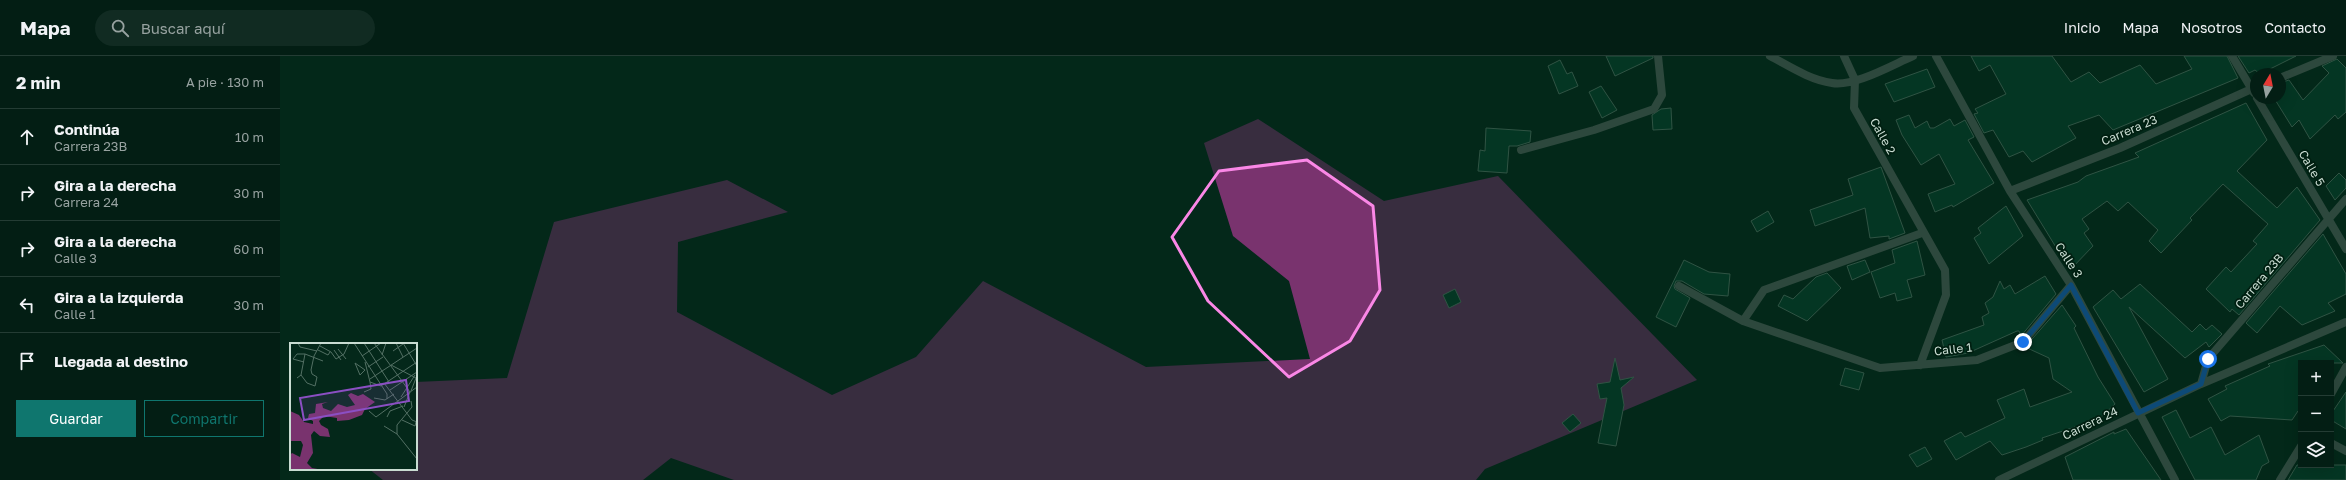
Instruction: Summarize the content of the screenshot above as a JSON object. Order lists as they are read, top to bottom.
{
  "streets": {
    "street": [
      "Carrera 23",
      "Calle 2",
      "Calle 5",
      "Calle 3",
      "Carrera 23B",
      "Calle 1",
      "Carrera 24"
    ]
  },
  "crossings": [
    ["Carrera 23", "Calle 3"],
    ["Calle 2", "Calle 1"],
    ["Calle 5", "Carrera 23B"],
    ["Calle 3", "Calle 1"],
    ["Calle 3", "Carrera 24"],
    ["Carrera 23B", "Carrera 24"]
  ],
  "north": "top",
  "page": {
    "header": "Mapa",
    "search": "Buscar aquí",
    "nav": [
      "Inicio",
      "Mapa",
      "Nosotros",
      "Contacto"
    ],
    "heading": ["2 min", "A pie · 130 m"],
    "list": [
      ["Continúa", "Carrera 23B", "10 m"],
      ["Gira a la derecha", "Carrera 24", "30 m"],
      ["Gira a la derecha", "Calle 3", "60 m"],
      ["Gira a la izquierda", "Calle 1", "30 m"],
      "Llegada al destino"
    ],
    "map_buttons": ["+", "−"],
    "buttons": ["Guardar", "Compartir"]
  }
}
